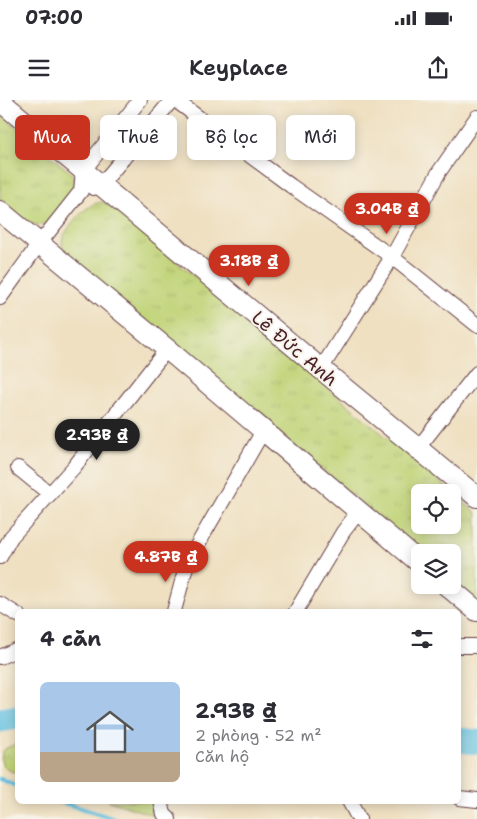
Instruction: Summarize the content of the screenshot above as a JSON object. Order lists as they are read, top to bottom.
{
  "streets": {
    "street": ["Lê Đức Anh"]
  },
  "page": {
    "status": "07:00",
    "header": "Keyplace",
    "chip": [
      "Mua",
      "Thuê",
      "Bộ lọc",
      "Mới"
    ],
    "price": [
      "3.04B ₫",
      "3.18B ₫",
      "2.93B ₫",
      "4.87B ₫"
    ],
    "heading": "4 căn",
    "list": [
      {
        "name": "2.93B ₫",
        "note": "2 phòng · 52 m² · Căn hộ"
      }
    ]
  }
}
